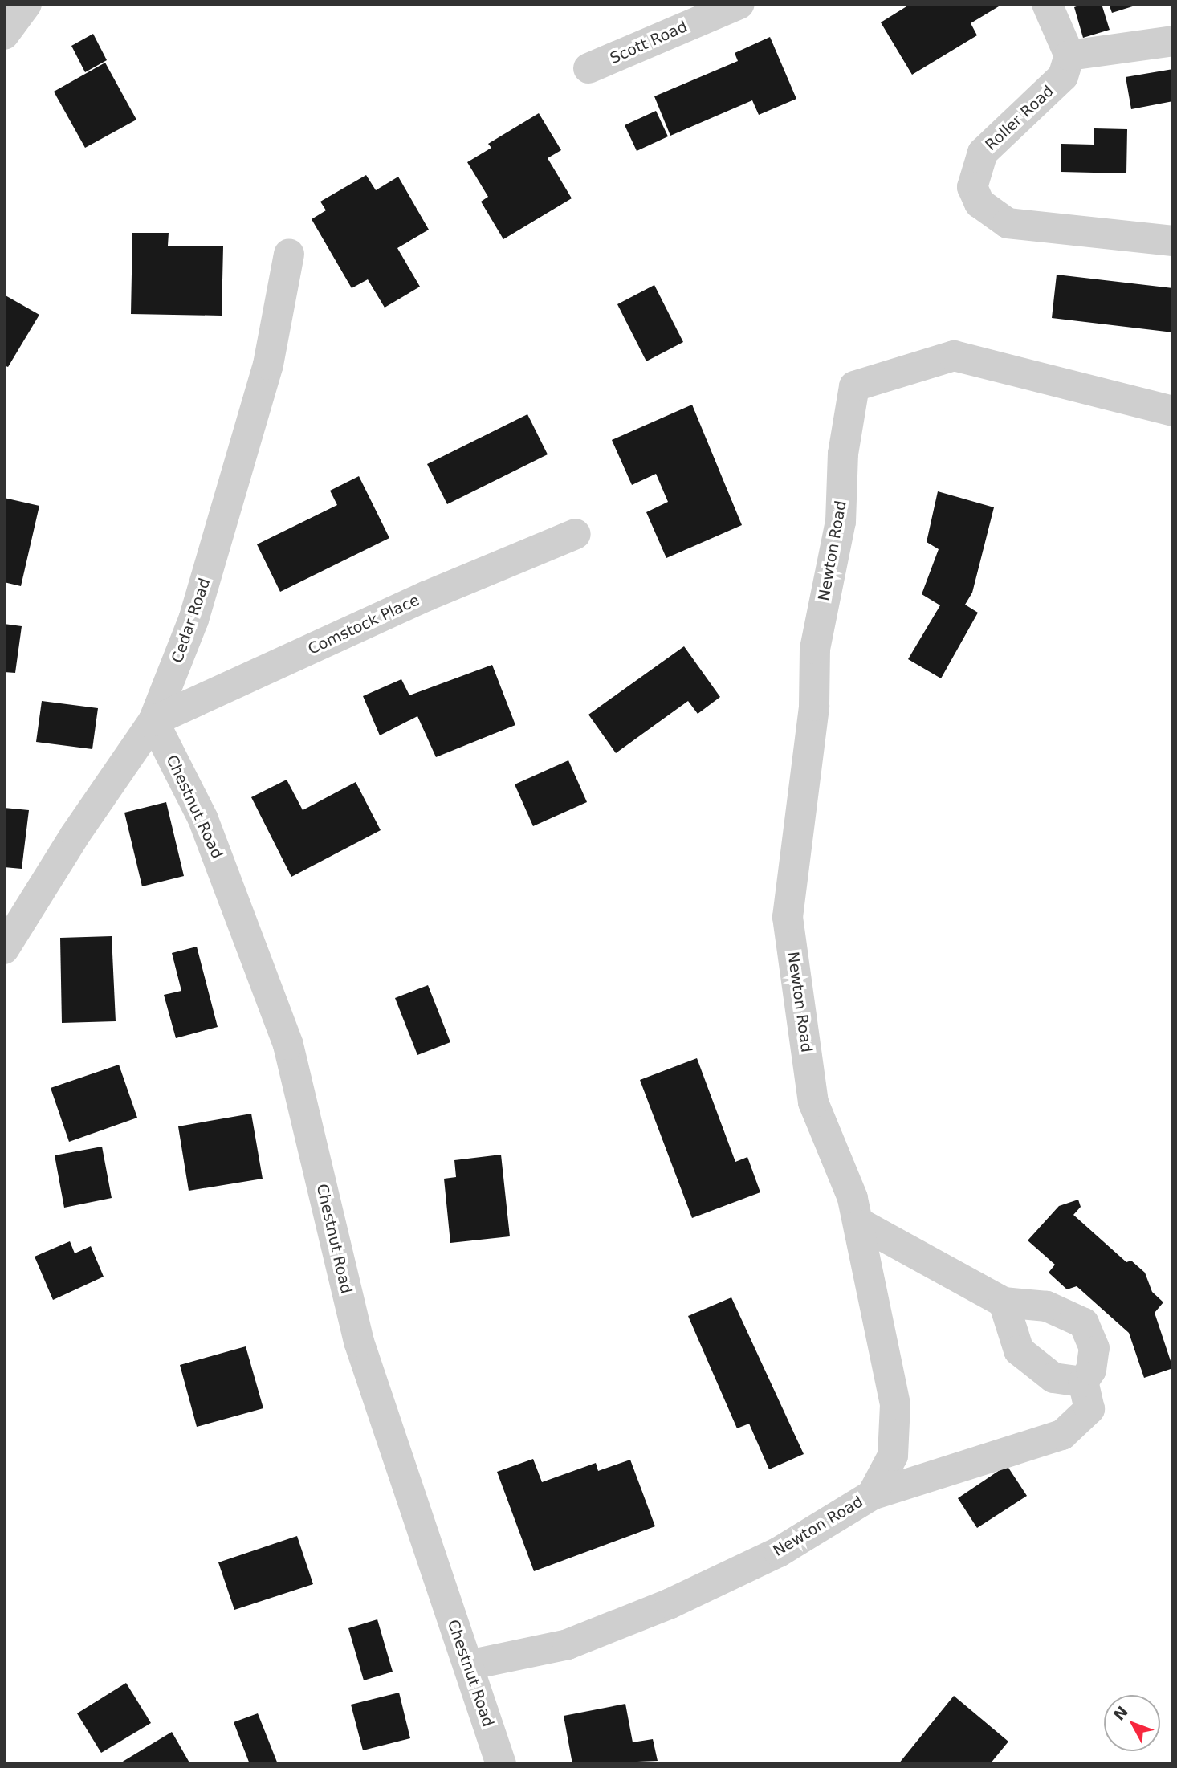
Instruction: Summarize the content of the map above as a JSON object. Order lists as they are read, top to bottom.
{
  "streets": {
    "street": [
      "Scott Road",
      "Roller Road",
      "Newton Road",
      "Cedar Road",
      "Comstock Place",
      "Chestnut Road"
    ]
  },
  "crossings": [
    ["Newton Road", "Chestnut Road"],
    ["Cedar Road", "Comstock Place"],
    ["Cedar Road", "Chestnut Road"],
    ["Comstock Place", "Chestnut Road"]
  ],
  "north": "top left"
}
